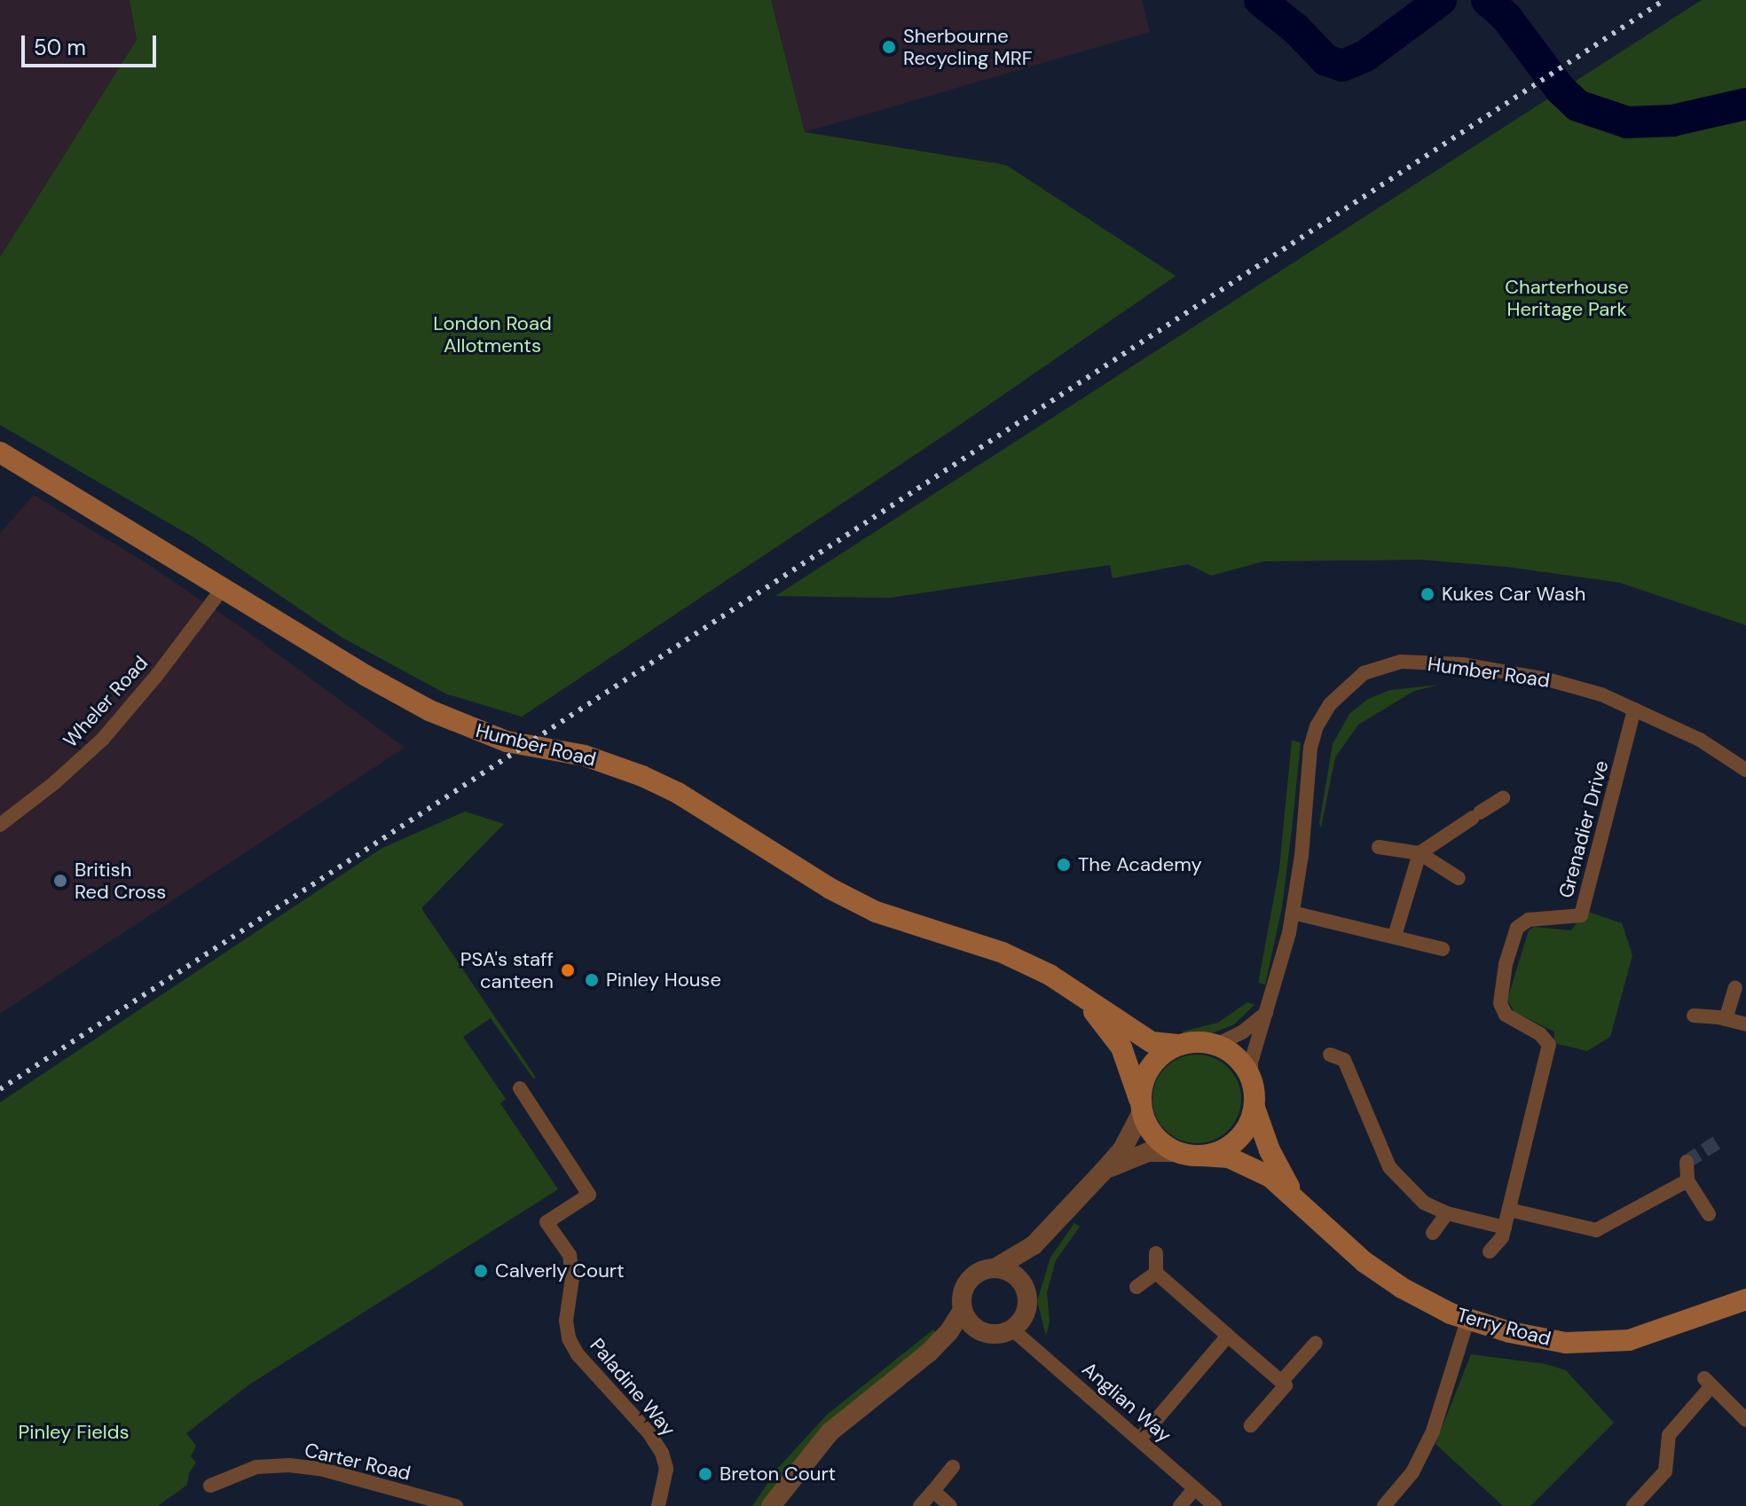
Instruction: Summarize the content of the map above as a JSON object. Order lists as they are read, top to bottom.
{
  "streets": {
    "main road": ["Humber Road", "Terry Road"],
    "street": [
      "Wheler Road",
      "Grenadier Drive",
      "Paladine Way",
      "Anglian Way",
      "Carter Road"
    ]
  },
  "crossings": [
    ["Humber Road", "Wheler Road"],
    ["Humber Road", "Grenadier Drive"],
    ["Humber Road", "Terry Road"]
  ],
  "parks": ["Charterhouse Heritage Park", "London Road Allotments", "Pinley Fields"],
  "places": [
    "Sherbourne Recycling MRF",
    "Kukes Car Wash",
    "The Academy",
    "British Red Cross",
    "PSA's staff canteen",
    "Pinley House",
    "Calverly Court",
    "Breton Court"
  ],
  "scale_bar": "50 m"
}
